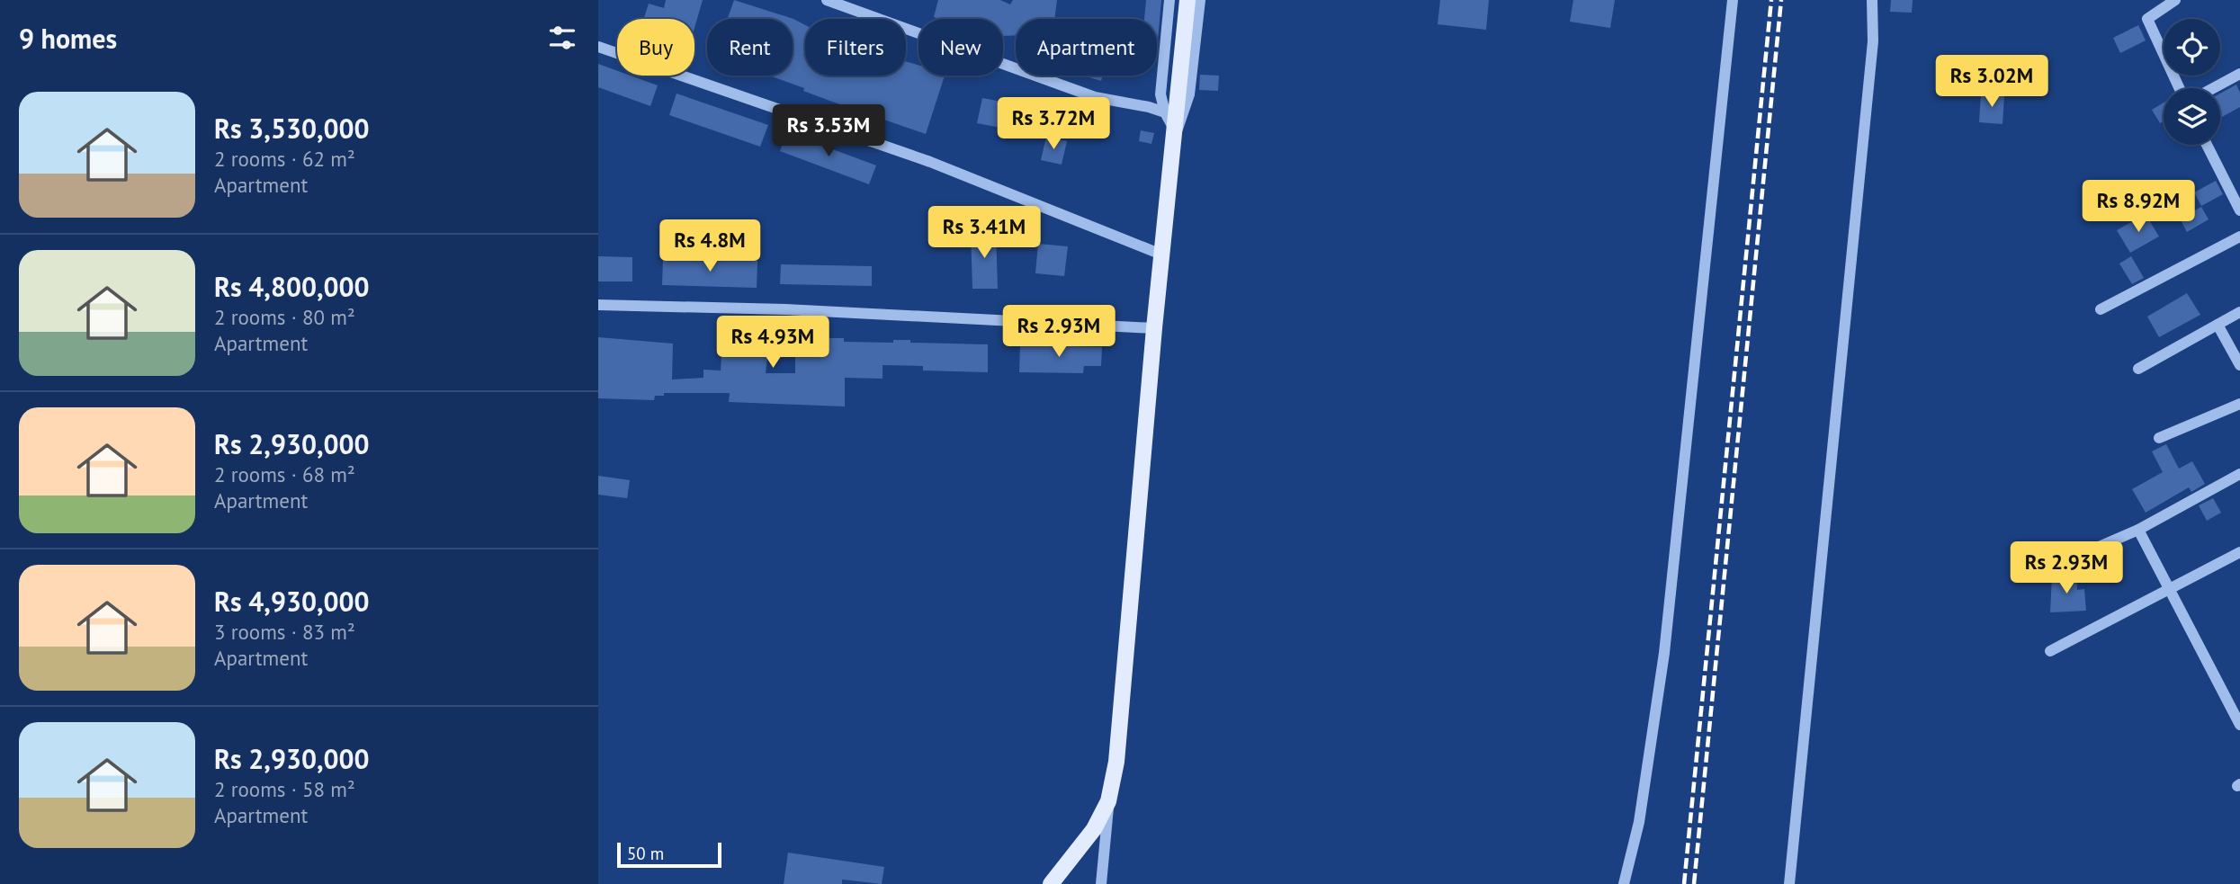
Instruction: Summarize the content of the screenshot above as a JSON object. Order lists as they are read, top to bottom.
{
  "scale_bar": "50 m",
  "page": {
    "heading": "9 homes",
    "chip": [
      "Buy",
      "Rent",
      "Filters",
      "New",
      "Apartment"
    ],
    "price": [
      "Rs 3.02M",
      "Rs 3.72M",
      "Rs 3.53M",
      "Rs 8.92M",
      "Rs 3.41M",
      "Rs 4.8M",
      "Rs 2.93M",
      "Rs 4.93M",
      "Rs 2.93M"
    ],
    "list": [
      {
        "name": "Rs 3,530,000",
        "note": "2 rooms · 62 m² · Apartment"
      },
      {
        "name": "Rs 4,800,000",
        "note": "2 rooms · 80 m² · Apartment"
      },
      {
        "name": "Rs 2,930,000",
        "note": "2 rooms · 68 m² · Apartment"
      },
      {
        "name": "Rs 4,930,000",
        "note": "3 rooms · 83 m² · Apartment"
      },
      {
        "name": "Rs 2,930,000",
        "note": "2 rooms · 58 m² · Apartment"
      }
    ],
    "scale": "50 m"
  }
}
